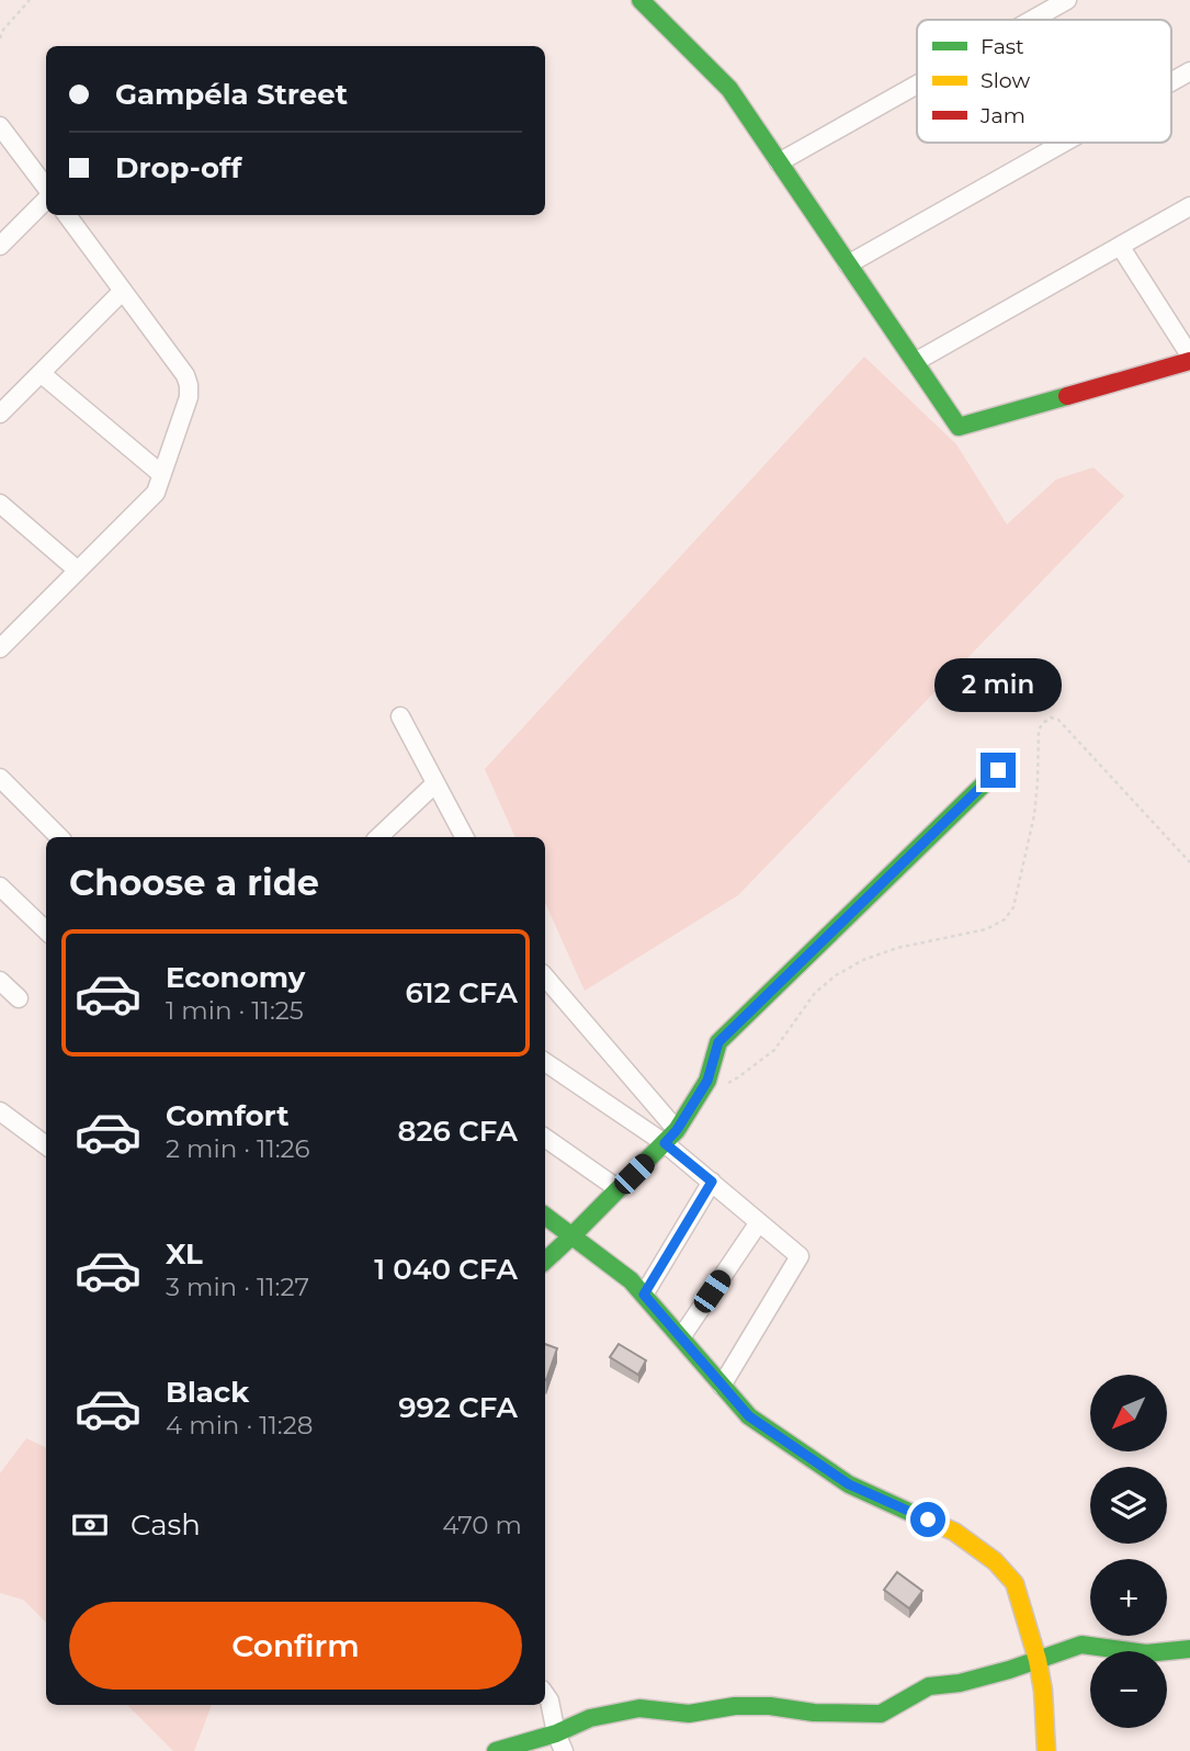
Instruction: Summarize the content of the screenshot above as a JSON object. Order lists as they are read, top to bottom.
{
  "legend": ["Fast", "Slow", "Jam"],
  "north": "bottom left",
  "page": {
    "banner": ["Gampéla Street", "Drop-off"],
    "bubble": "2 min",
    "heading": "Choose a ride",
    "list": [
      {
        "name": "Economy",
        "note": "1 min · 11:25",
        "value": "612 CFA"
      },
      {
        "name": "Comfort",
        "note": "2 min · 11:26",
        "value": "826 CFA"
      },
      {
        "name": "XL",
        "note": "3 min · 11:27",
        "value": "1 040 CFA"
      },
      {
        "name": "Black",
        "note": "4 min · 11:28",
        "value": "992 CFA"
      }
    ],
    "map_buttons": ["+", "−"],
    "pay": ["Cash", "470 m"],
    "buttons": "Confirm"
  }
}
